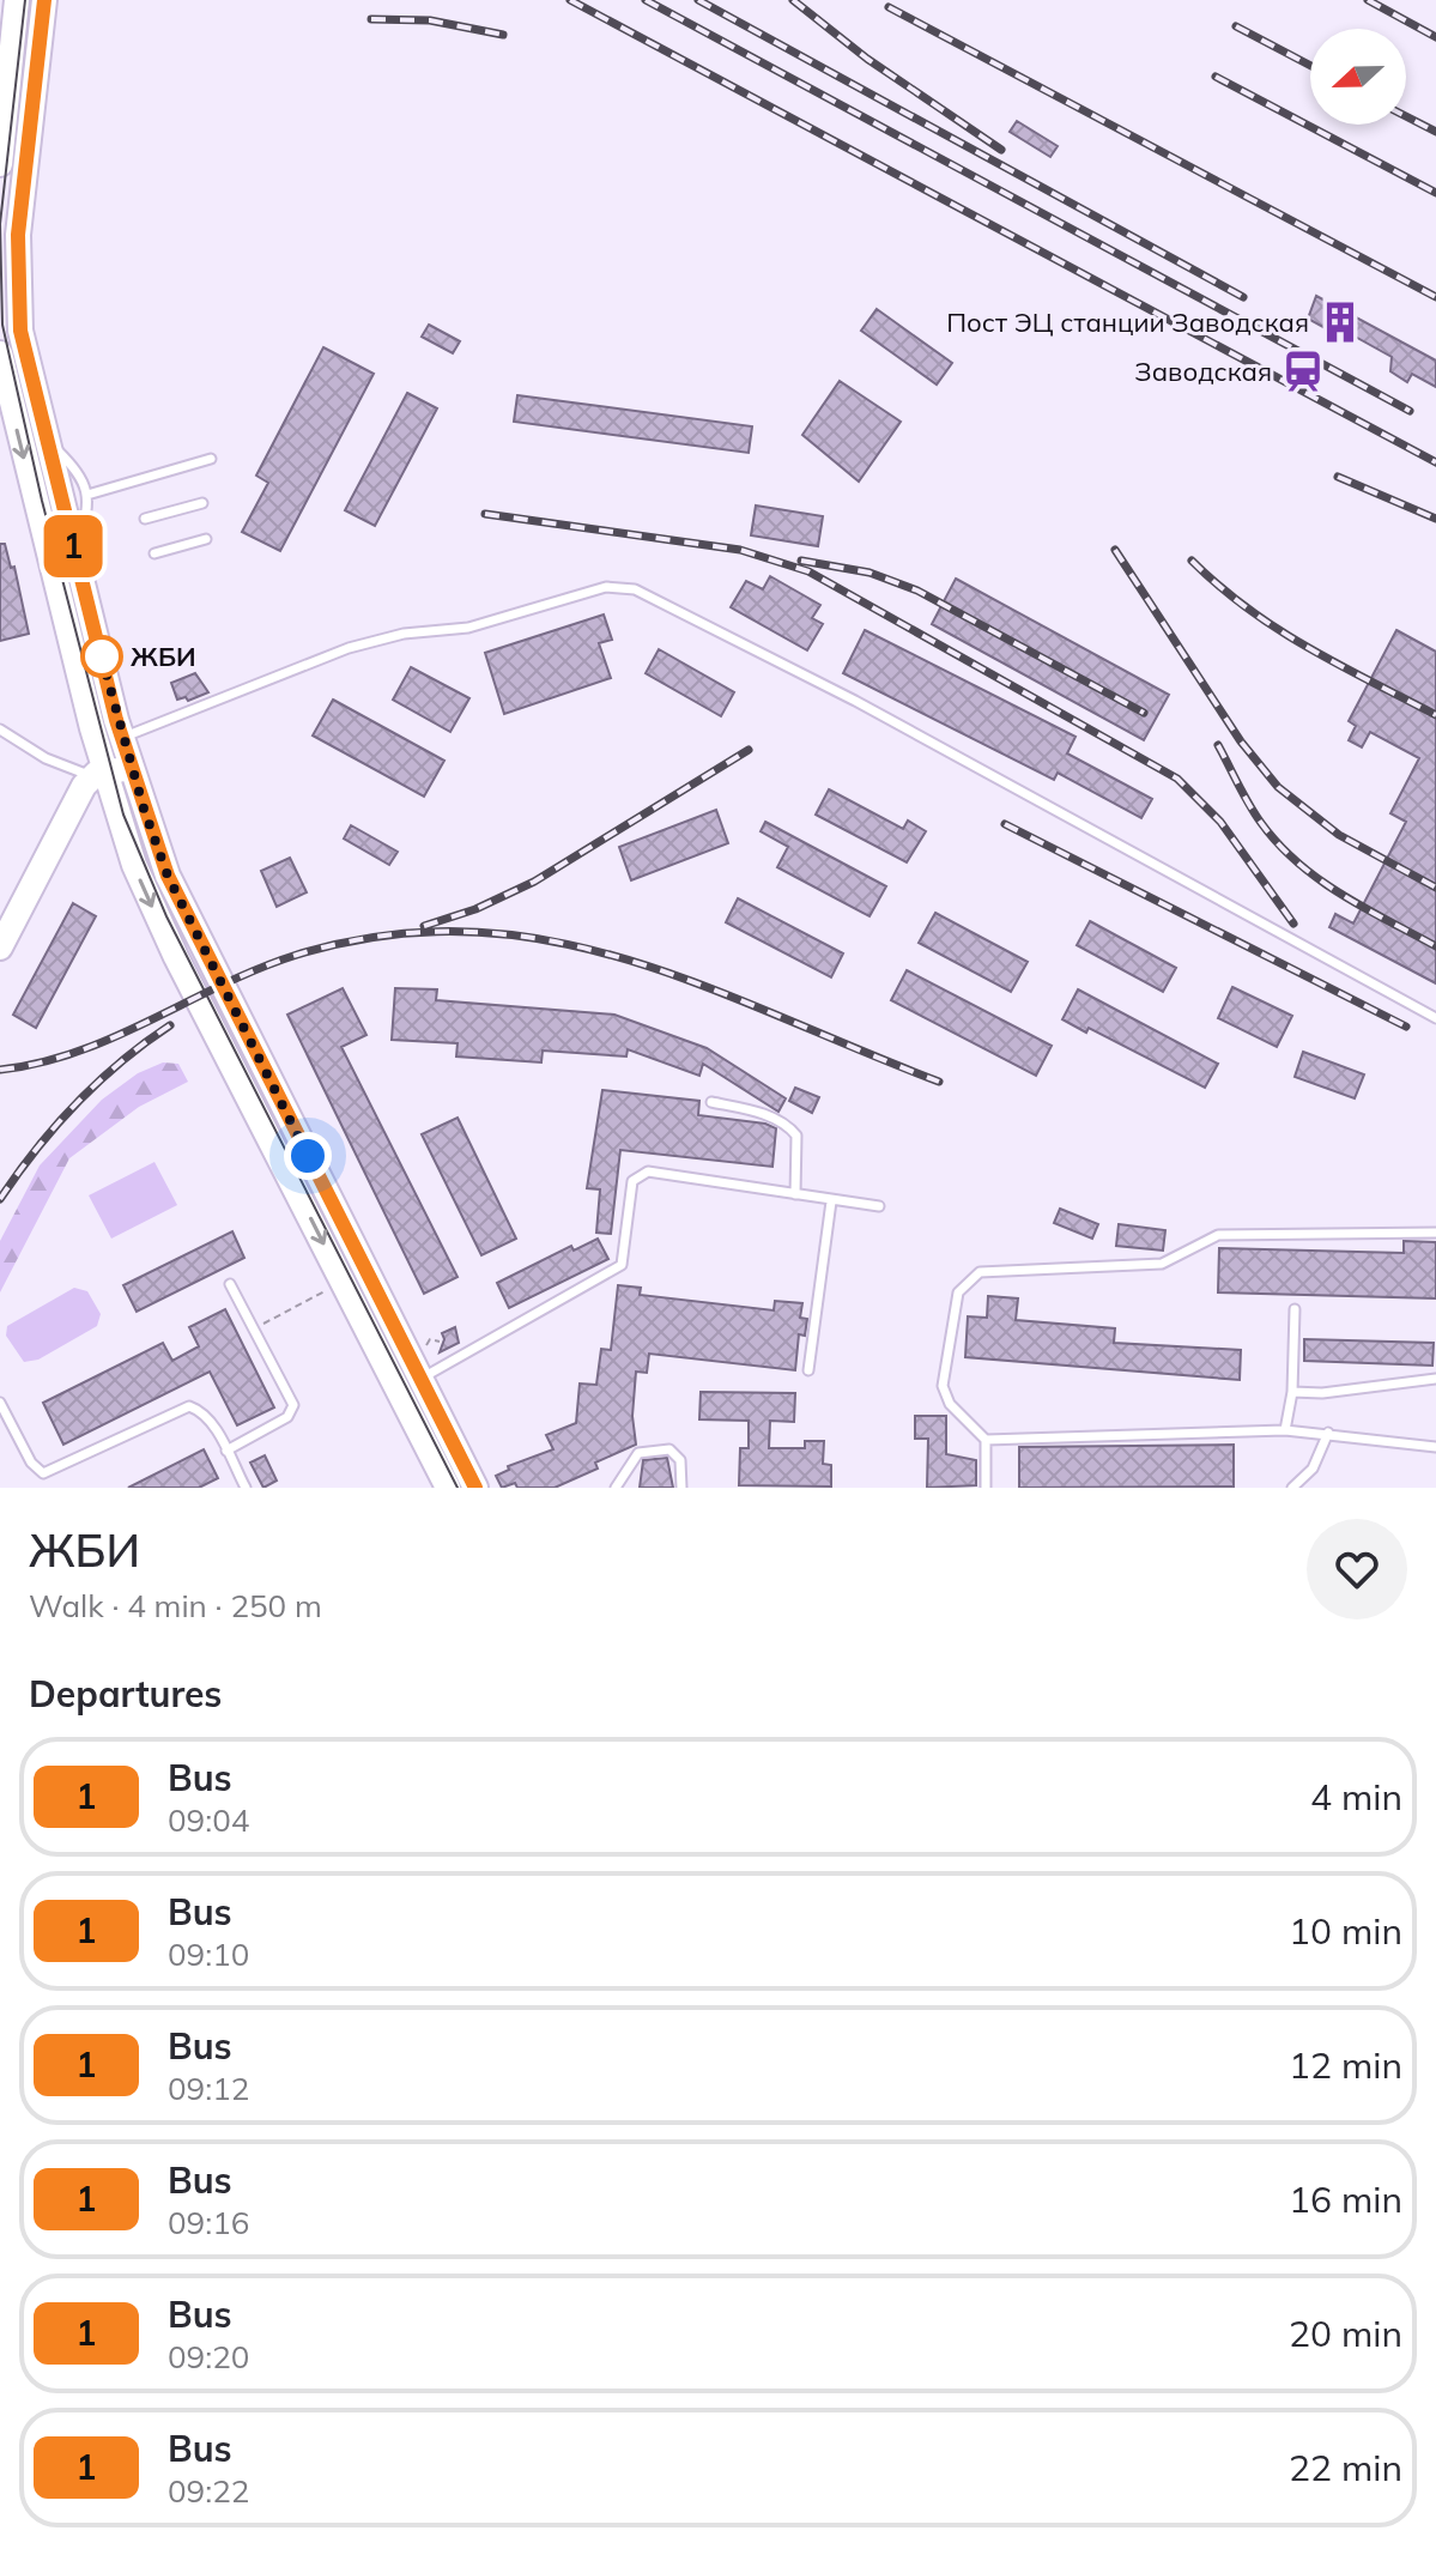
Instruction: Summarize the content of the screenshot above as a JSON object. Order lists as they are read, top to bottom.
{
  "places": {
    "building": ["Пост ЭЦ станции Заводская"],
    "station": ["Заводская"],
    "other": ["ЖБИ"]
  },
  "lines": ["bus line 1"],
  "north": "left",
  "page": {
    "on_map": "1",
    "heading": [
      ["ЖБИ", "Walk · 4 min · 250 m"],
      "Departures"
    ],
    "list": [
      {
        "mark": "1",
        "name": "Bus",
        "note": "09:04",
        "value": "4 min"
      },
      {
        "mark": "1",
        "name": "Bus",
        "note": "09:10",
        "value": "10 min"
      },
      {
        "mark": "1",
        "name": "Bus",
        "note": "09:12",
        "value": "12 min"
      },
      {
        "mark": "1",
        "name": "Bus",
        "note": "09:16",
        "value": "16 min"
      },
      {
        "mark": "1",
        "name": "Bus",
        "note": "09:20",
        "value": "20 min"
      },
      {
        "mark": "1",
        "name": "Bus",
        "note": "09:22",
        "value": "22 min"
      }
    ]
  }
}
